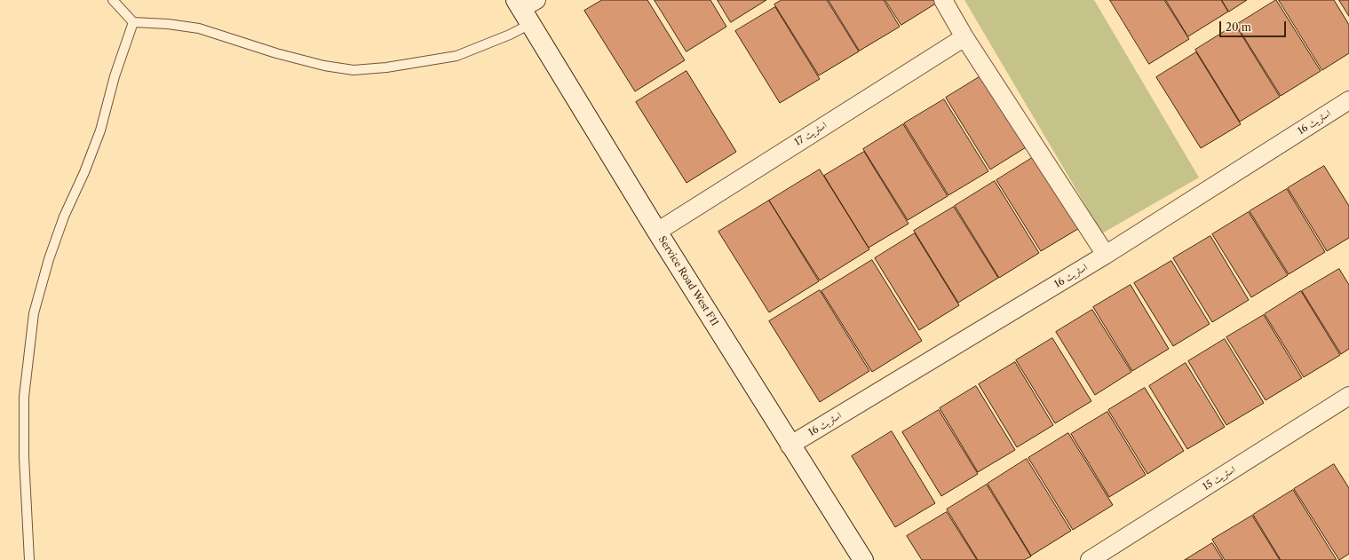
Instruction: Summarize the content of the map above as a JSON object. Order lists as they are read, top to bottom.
{
  "streets": {
    "main road": ["Service Road West F11"],
    "street": ["اسٹریٹ 16", "اسٹریٹ 17", "اسٹریٹ 15"]
  },
  "crossings": [
    ["اسٹریٹ 16", "Service Road West F11"],
    ["اسٹریٹ 17", "Service Road West F11"]
  ],
  "scale_bar": "20 m"
}
